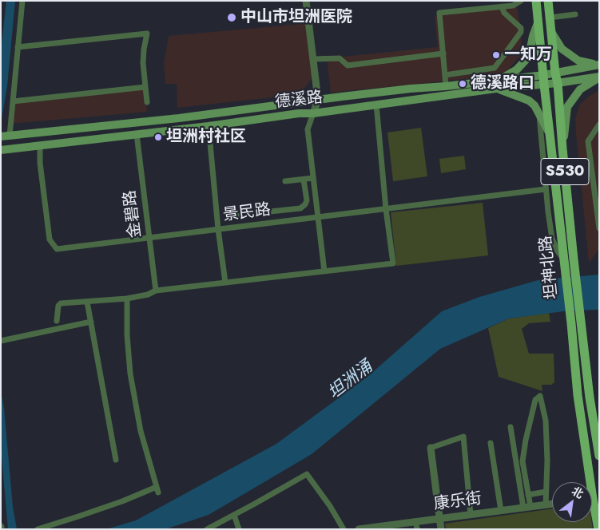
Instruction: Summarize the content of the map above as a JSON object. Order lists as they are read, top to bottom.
{
  "streets": {
    "main road": ["德溪路", "S530", "坦神北路"],
    "street": ["景民路", "金碧路", "康乐街"]
  },
  "crossings": [
    ["德溪路", "景民路"],
    ["德溪路", "金碧路"],
    ["德溪路", "坦神北路"],
    ["景民路", "金碧路"]
  ],
  "water": ["坦洲涌"],
  "places": [
    "中山市坦洲医院",
    "一知万",
    "德溪路口",
    "坦洲村社区"
  ],
  "north": "top right"
}
